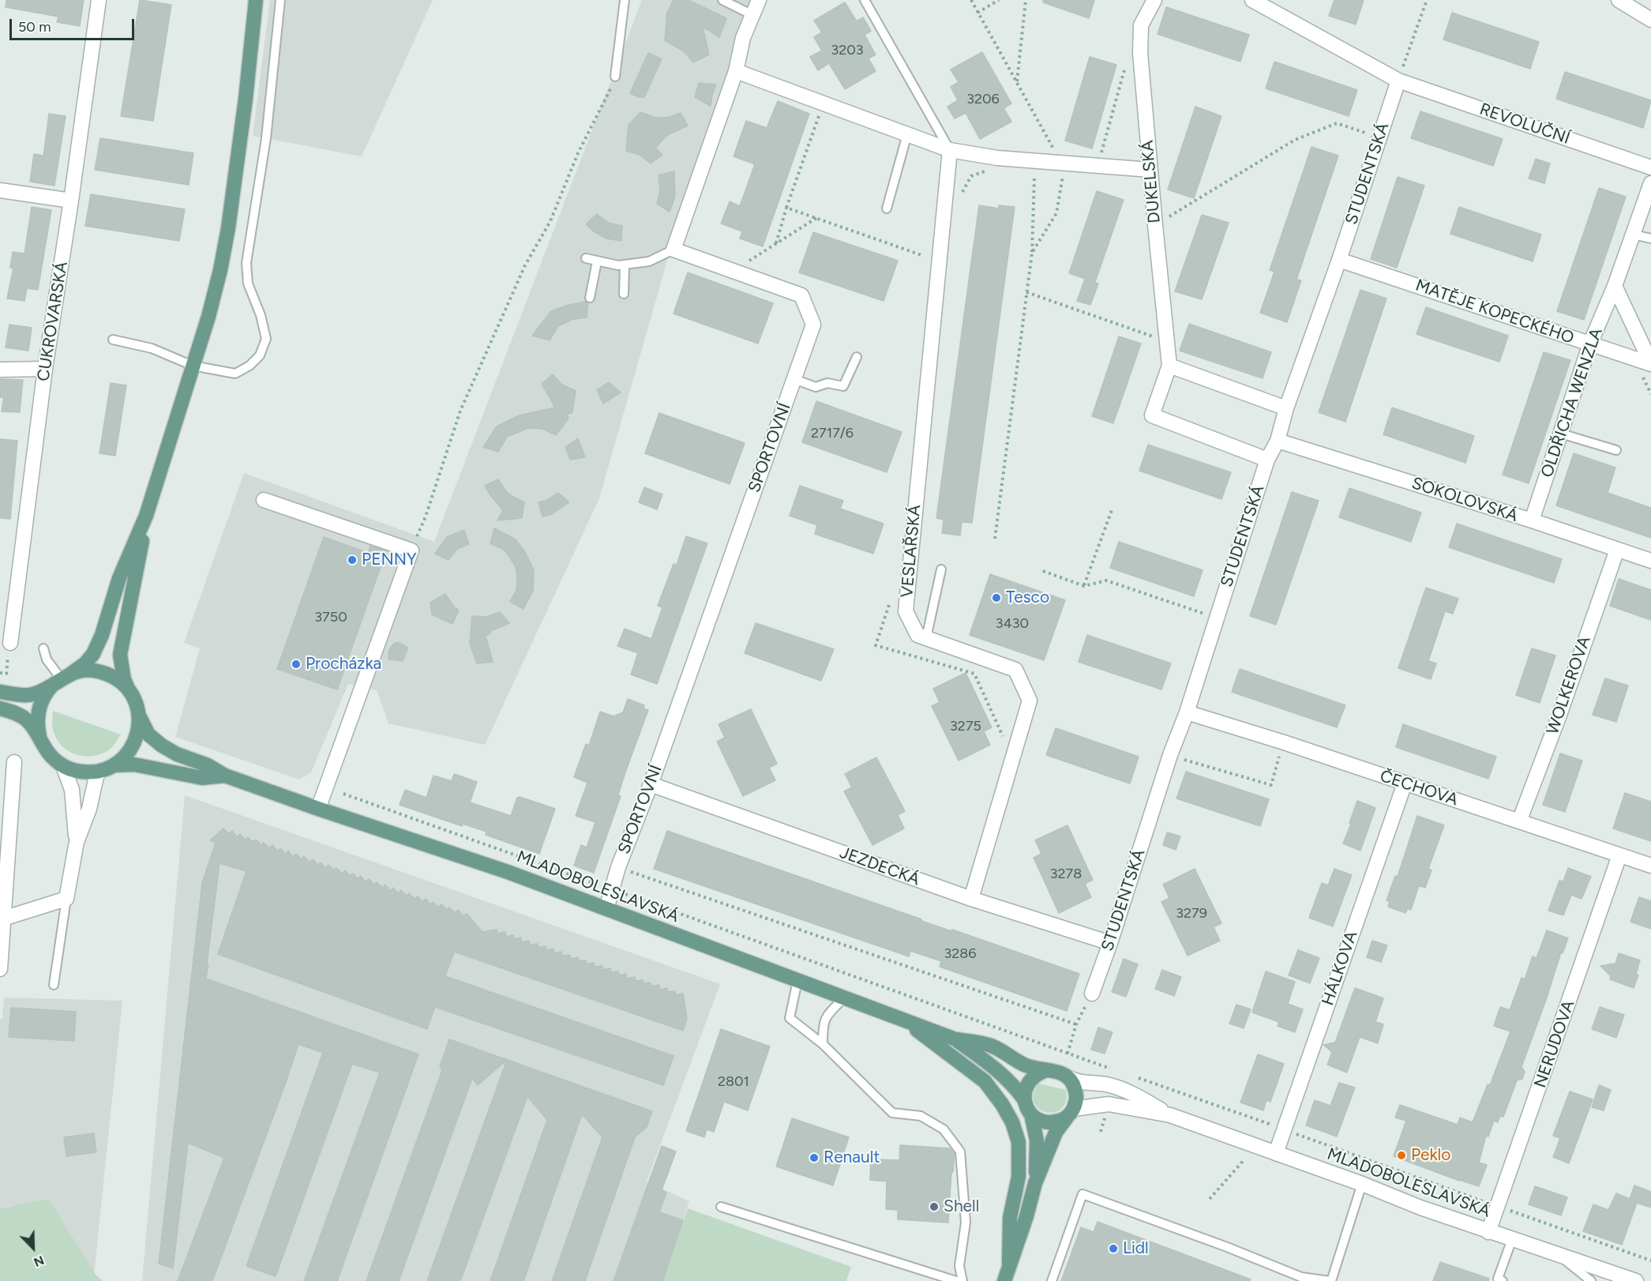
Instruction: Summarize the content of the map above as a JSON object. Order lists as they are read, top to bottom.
{
  "streets": {
    "main road": ["MLADOBOLESLAVSKÁ"],
    "street": [
      "REVOLUČNÍ",
      "STUDENTSKÁ",
      "DUKELSKÁ",
      "MATĚJE KOPECKÉHO",
      "CUKROVARSKÁ",
      "OLDŘICHA WENZLA",
      "SPORTOVNÍ",
      "SOKOLOVSKÁ",
      "VESLAŘSKÁ",
      "WOLKEROVA",
      "ČECHOVA",
      "JEZDECKÁ",
      "HÁLKOVA",
      "NERUDOVA"
    ]
  },
  "crossings": [
    ["REVOLUČNÍ", "STUDENTSKÁ"],
    ["STUDENTSKÁ", "MATĚJE KOPECKÉHO"],
    ["STUDENTSKÁ", "SOKOLOVSKÁ"],
    ["STUDENTSKÁ", "ČECHOVA"],
    ["STUDENTSKÁ", "JEZDECKÁ"],
    ["MATĚJE KOPECKÉHO", "OLDŘICHA WENZLA"],
    ["OLDŘICHA WENZLA", "SOKOLOVSKÁ"],
    ["SPORTOVNÍ", "JEZDECKÁ"],
    ["SPORTOVNÍ", "MLADOBOLESLAVSKÁ"],
    ["SOKOLOVSKÁ", "WOLKEROVA"],
    ["VESLAŘSKÁ", "JEZDECKÁ"],
    ["WOLKEROVA", "ČECHOVA"],
    ["ČECHOVA", "HÁLKOVA"],
    ["ČECHOVA", "NERUDOVA"],
    ["MLADOBOLESLAVSKÁ", "HÁLKOVA"],
    ["MLADOBOLESLAVSKÁ", "NERUDOVA"]
  ],
  "places": [
    "PENNY",
    "Tesco",
    "Procházka",
    "Peklo",
    "Renault",
    "Shell",
    "Lidl"
  ],
  "house_numbers": [
    "3203",
    "3206",
    "2717/6",
    "3750",
    "3430",
    "3275",
    "3278",
    "3279",
    "3286",
    "2801"
  ],
  "scale_bar": "50 m",
  "north": "bottom right"
}
